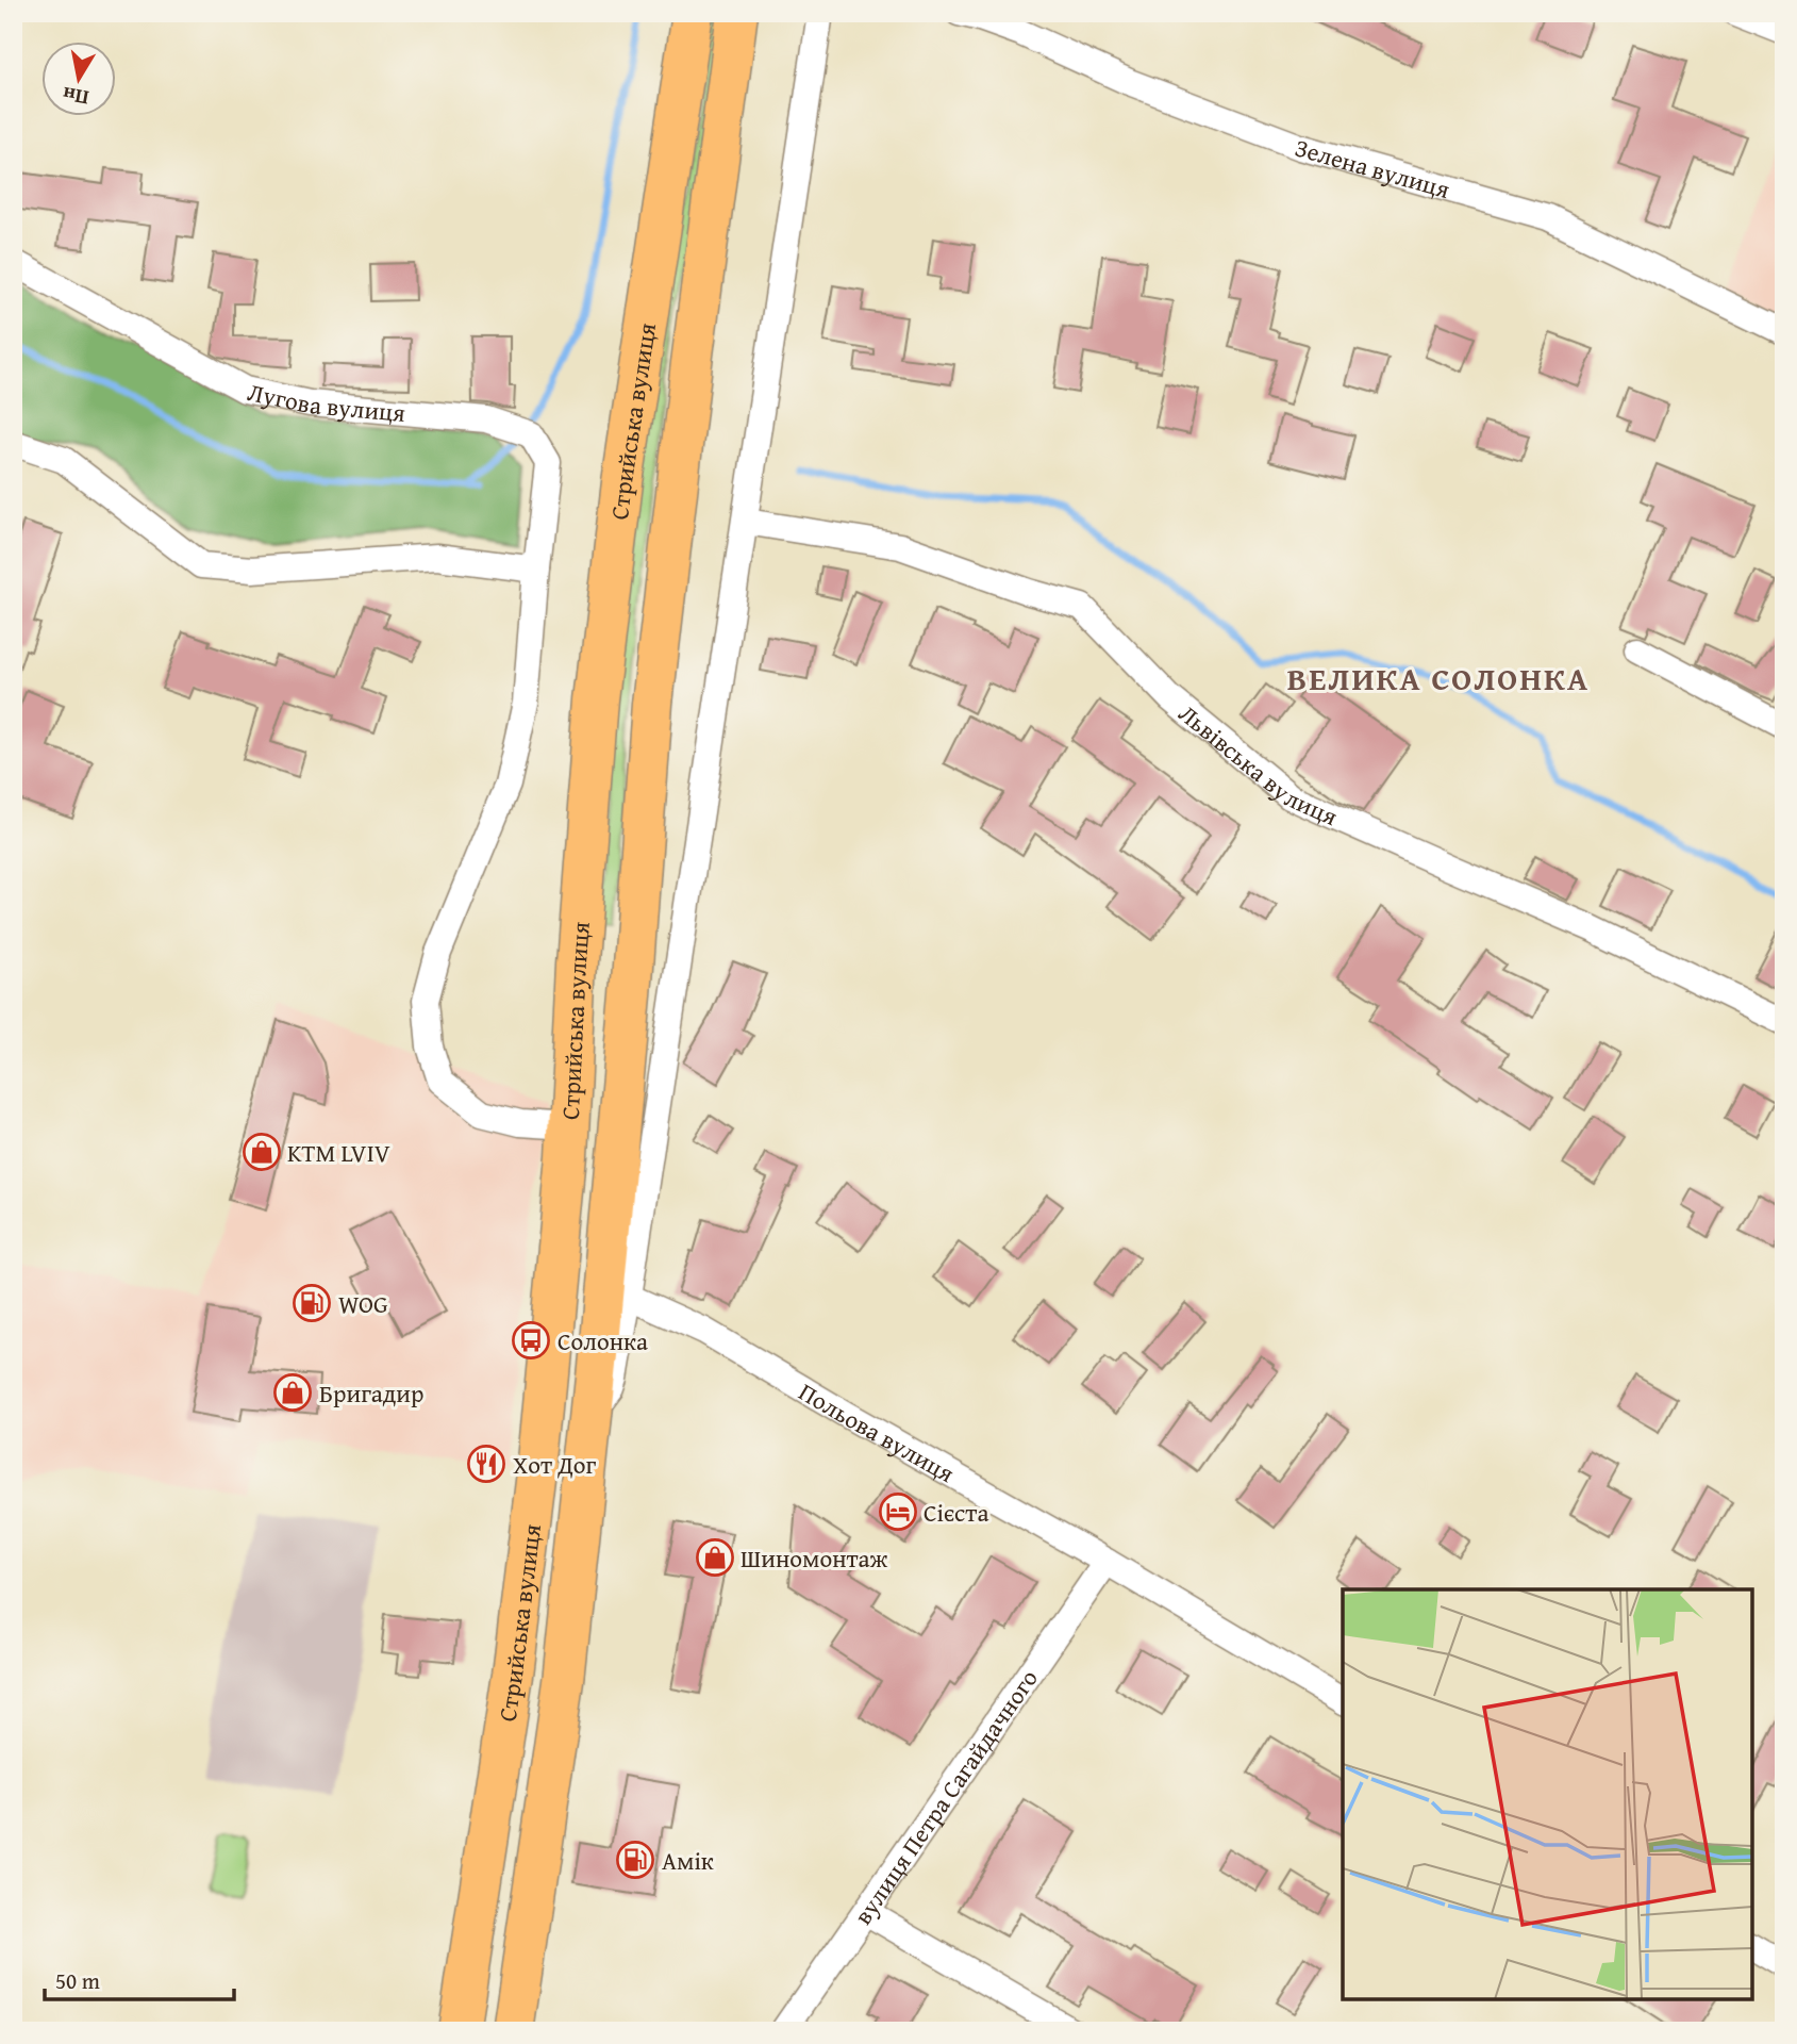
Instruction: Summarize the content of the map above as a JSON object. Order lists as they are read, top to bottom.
{
  "streets": {
    "highway": ["Стрийська вулиця"],
    "street": [
      "Зелена вулиця",
      "Лугова вулиця",
      "Львівська вулиця",
      "Польова вулиця",
      "вулиця Петра Сагайдачного"
    ]
  },
  "crossings": [
    ["Лугова вулиця", "Стрийська вулиця"],
    ["Польова вулиця", "вулиця Петра Сагайдачного"]
  ],
  "districts": ["ВЕЛИКА СОЛОНКА"],
  "places": {
    "shop": ["KTM LVIV", "Бригадир", "Шиномонтаж"],
    "fuel station": ["WOG", "Амік"],
    "bus stop": ["Солонка"],
    "restaurant": ["Хот Дог"],
    "hotel": ["Сієста"]
  },
  "scale_bar": "50 m",
  "north": "bottom"
}
